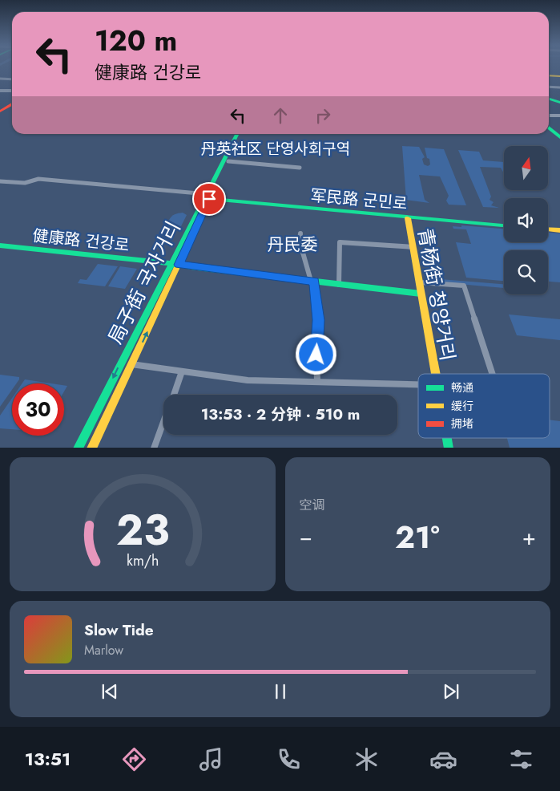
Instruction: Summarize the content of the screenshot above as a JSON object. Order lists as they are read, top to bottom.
{
  "streets": {
    "street": [
      "军民路 군민로",
      "健康路 건강로",
      "局子街 국자거리",
      "青杨街 청양거리"
    ]
  },
  "crossings": [
    ["军民路 군민로", "局子街 국자거리"],
    ["军民路 군민로", "青杨街 청양거리"],
    ["健康路 건강로", "局子街 국자거리"],
    ["健康路 건강로", "青杨街 청양거리"]
  ],
  "districts": ["丹英社区 단영사회구역", "丹民委"],
  "legend": ["畅通", "缓行", "拥堵"],
  "north": "top",
  "page": {
    "turn": ["120 m", "健康路 건강로"],
    "limit": "30",
    "trip": "13:53 · 2 分钟 · 510 m",
    "tile": "空调",
    "heat": ["−", "21°", "+"],
    "song": ["Slow Tide", "Marlow"],
    "tabs": "13:51",
    "gauge": ["23", "km/h"]
  }
}
